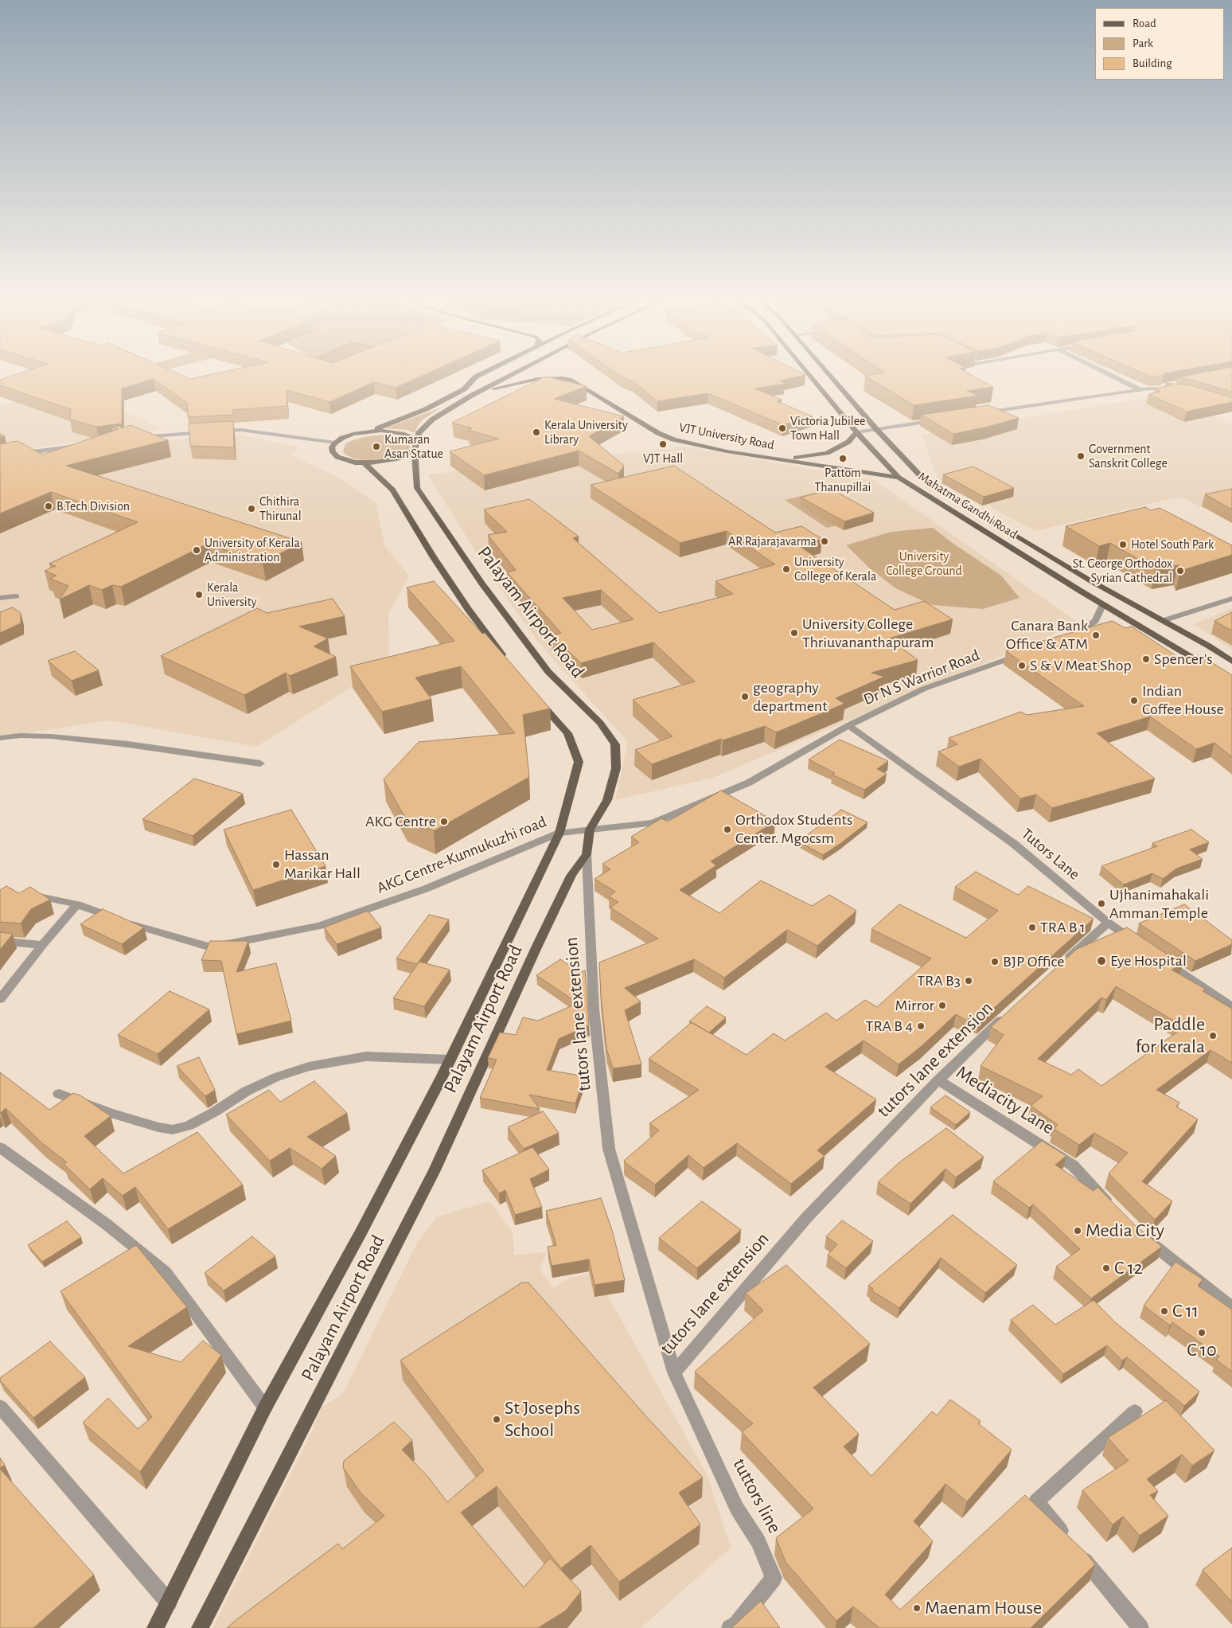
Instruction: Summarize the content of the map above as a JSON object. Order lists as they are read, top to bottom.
{
  "streets": {
    "main road": ["VJT University Road", "Mahatma Gandhi Road", "Palayam Airport Road"],
    "street": [
      "Dr N S Warrior Road",
      "Tutors Lane",
      "AKG Centre-Kunnukuzhi road",
      "tutors lane extension",
      "Mediacity Lane",
      "tuttors line"
    ]
  },
  "crossings": [
    ["VJT University Road", "Mahatma Gandhi Road"],
    ["Palayam Airport Road", "Dr N S Warrior Road"],
    ["Palayam Airport Road", "AKG Centre-Kunnukuzhi road"],
    ["Palayam Airport Road", "tutors lane extension"],
    ["Dr N S Warrior Road", "Tutors Lane"],
    ["Dr N S Warrior Road", "AKG Centre-Kunnukuzhi road"],
    ["tutors lane extension", "Mediacity Lane"],
    ["tutors lane extension", "tuttors line"]
  ],
  "parks": ["University College Ground"],
  "places": [
    "Victoria Jubilee Town Hall",
    "Kerala University Library",
    "VJT Hall",
    "Kumaran Asan Statue",
    "Government Sanskrit College",
    "Pattom Thanupillai",
    "B.Tech Division",
    "Chithira Thirunal",
    "AR Rajarajavarma",
    "Hotel South Park",
    "University of Kerala Administration",
    "University College of Kerala",
    "St. George Orthodox Syrian Cathedral",
    "Kerala University",
    "University College Thriuvananthapuram",
    "Canara Bank Office & ATM",
    "Spencer's",
    "S & V Meat Shop",
    "geography department",
    "Indian Coffee House",
    "AKG Centre",
    "Orthodox Students Center. Mgocsm",
    "Hassan Marikar Hall",
    "Ujhanimahakali Amman Temple",
    "TRA B 1",
    "Eye Hospital",
    "BJP Office",
    "TRA B3",
    "Mirror",
    "TRA B 4",
    "Paddle for kerala",
    "Media City",
    "C 12",
    "C 11",
    "C 10",
    "St Josephs School",
    "Maenam House"
  ],
  "legend": ["Road", "Park", "Building"]
}
